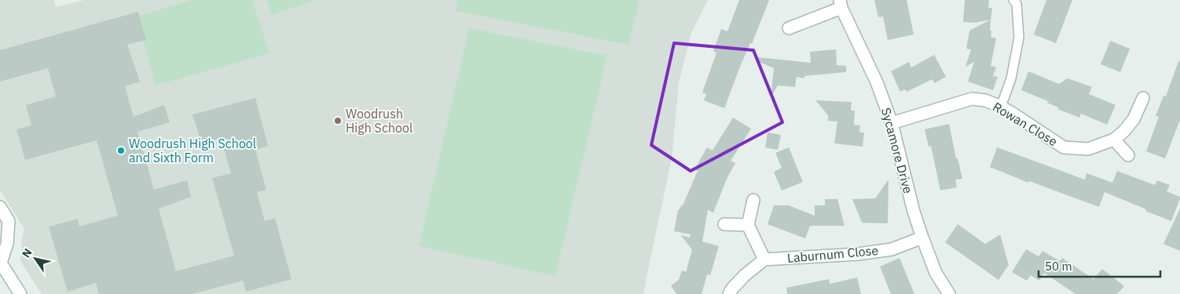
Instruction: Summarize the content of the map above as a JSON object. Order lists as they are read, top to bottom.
{
  "streets": {
    "street": ["Rowan Close", "Sycamore Drive", "Laburnum Close"]
  },
  "crossings": [
    ["Rowan Close", "Sycamore Drive"],
    ["Sycamore Drive", "Laburnum Close"]
  ],
  "places": ["Woodrush High School", "Woodrush High School and Sixth Form"],
  "scale_bar": "50 m",
  "north": "top left"
}
